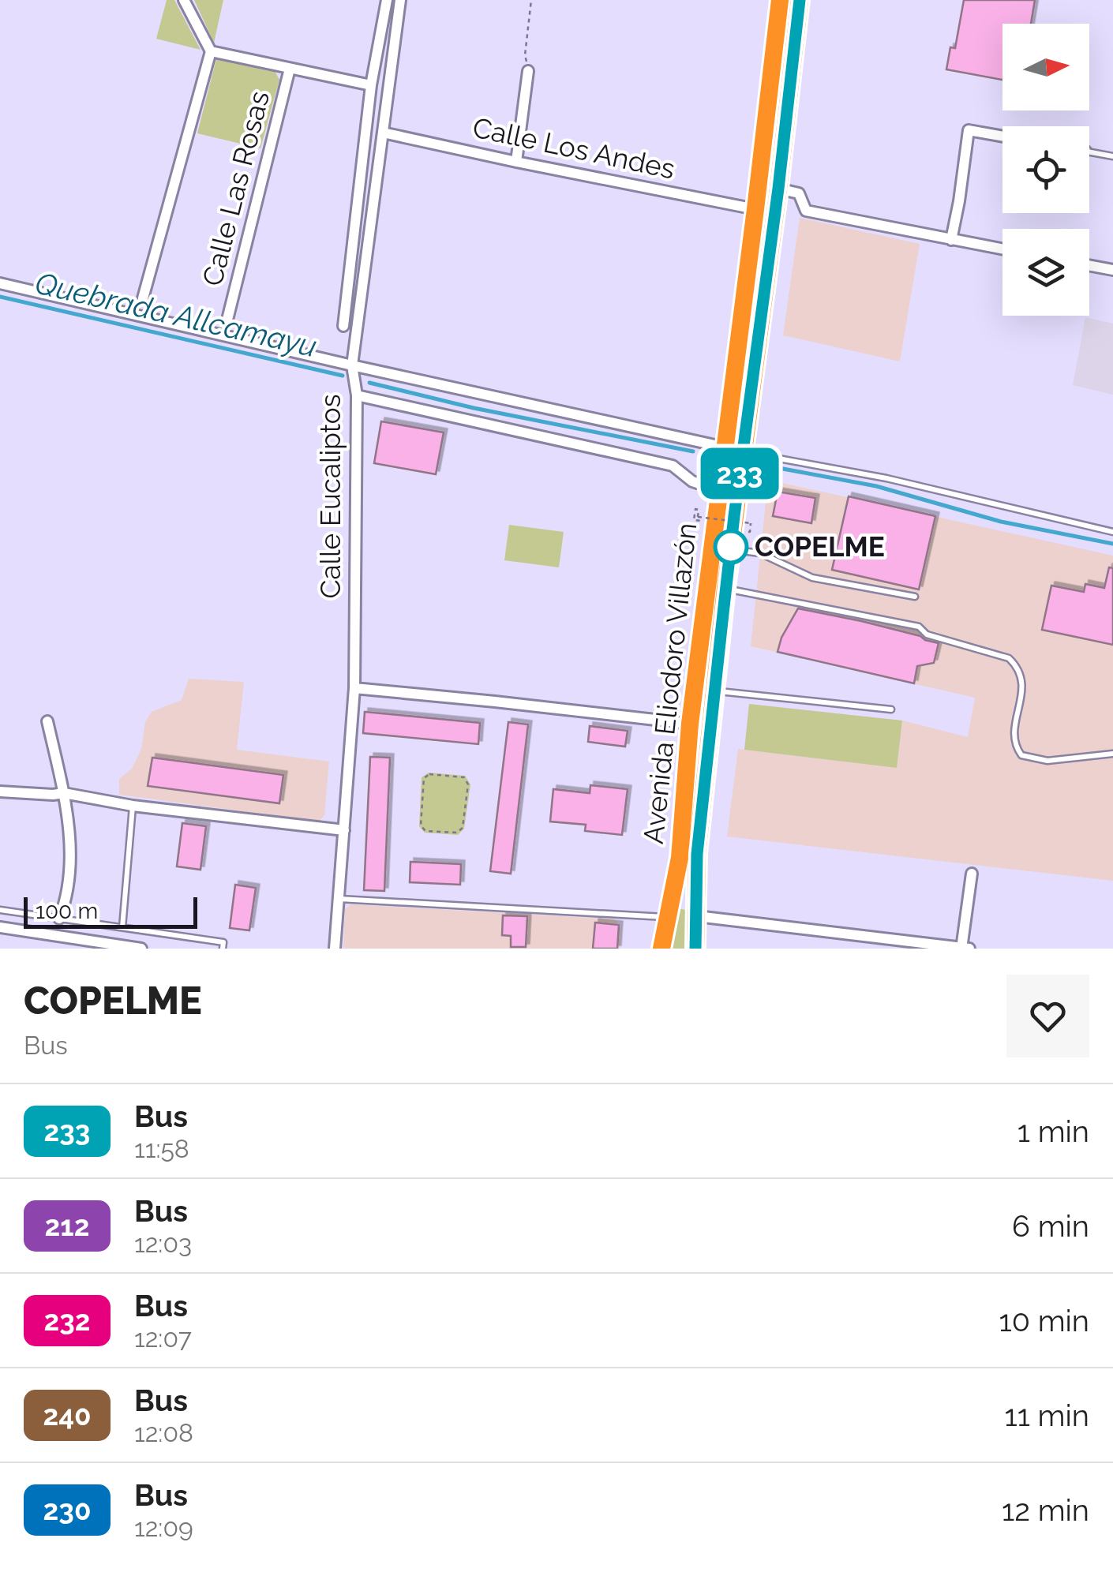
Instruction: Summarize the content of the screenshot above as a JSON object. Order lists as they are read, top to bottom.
{
  "streets": {
    "highway": ["Avenida Eliodoro Villazón"],
    "street": ["Calle Los Andes", "Calle Las Rosas", "Calle Eucaliptos"]
  },
  "crossings": [
    ["Calle Los Andes", "Calle Eucaliptos"],
    ["Calle Los Andes", "Avenida Eliodoro Villazón"]
  ],
  "water": ["Quebrada Allcamayu"],
  "places": ["COPELME"],
  "lines": ["bus line 233"],
  "scale_bar": "100 m",
  "north": "right",
  "page": {
    "on_map": "233",
    "scale": "100 m",
    "heading": ["COPELME", "Bus"],
    "list": [
      {
        "mark": "233",
        "name": "Bus",
        "note": "11:58",
        "value": "1 min"
      },
      {
        "mark": "212",
        "name": "Bus",
        "note": "12:03",
        "value": "6 min"
      },
      {
        "mark": "232",
        "name": "Bus",
        "note": "12:07",
        "value": "10 min"
      },
      {
        "mark": "240",
        "name": "Bus",
        "note": "12:08",
        "value": "11 min"
      },
      {
        "mark": "230",
        "name": "Bus",
        "note": "12:09",
        "value": "12 min"
      }
    ]
  }
}
